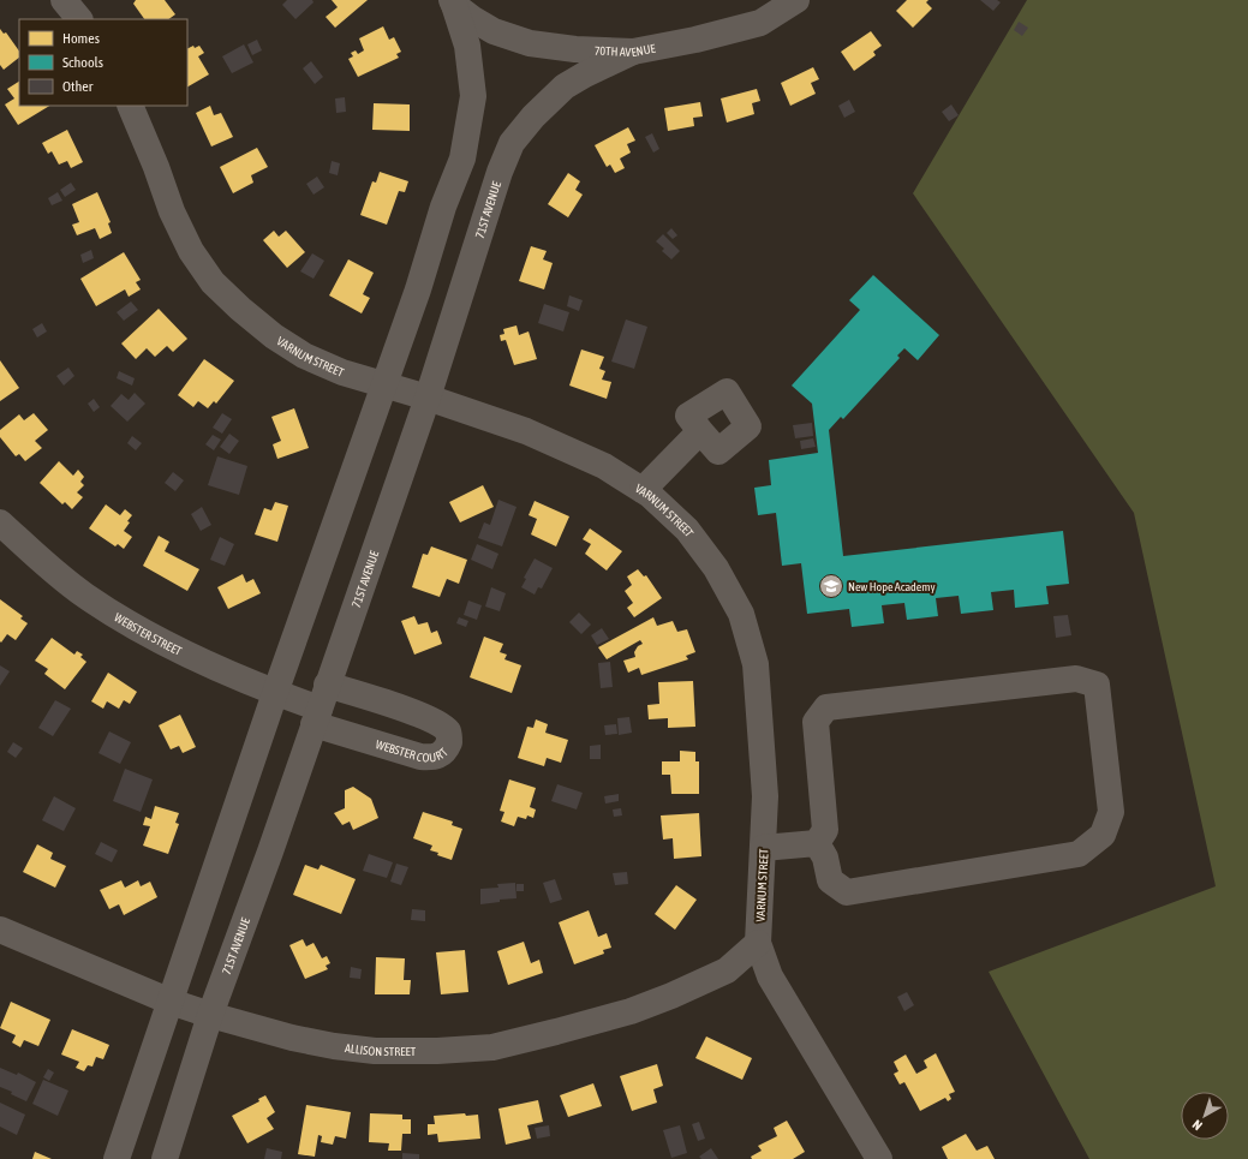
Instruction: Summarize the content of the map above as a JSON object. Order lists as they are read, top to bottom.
{
  "streets": {
    "street": [
      "70TH AVENUE",
      "71ST AVENUE",
      "VARNUM STREET",
      "WEBSTER STREET",
      "ALLISON STREET"
    ]
  },
  "crossings": [
    ["70TH AVENUE", "71ST AVENUE"],
    ["71ST AVENUE", "VARNUM STREET"],
    ["71ST AVENUE", "WEBSTER STREET"],
    ["71ST AVENUE", "ALLISON STREET"],
    ["VARNUM STREET", "ALLISON STREET"]
  ],
  "places": {
    "school or university": ["New Hope Academy"]
  },
  "legend": ["Homes", "Schools", "Other"],
  "north": "bottom left"
}
